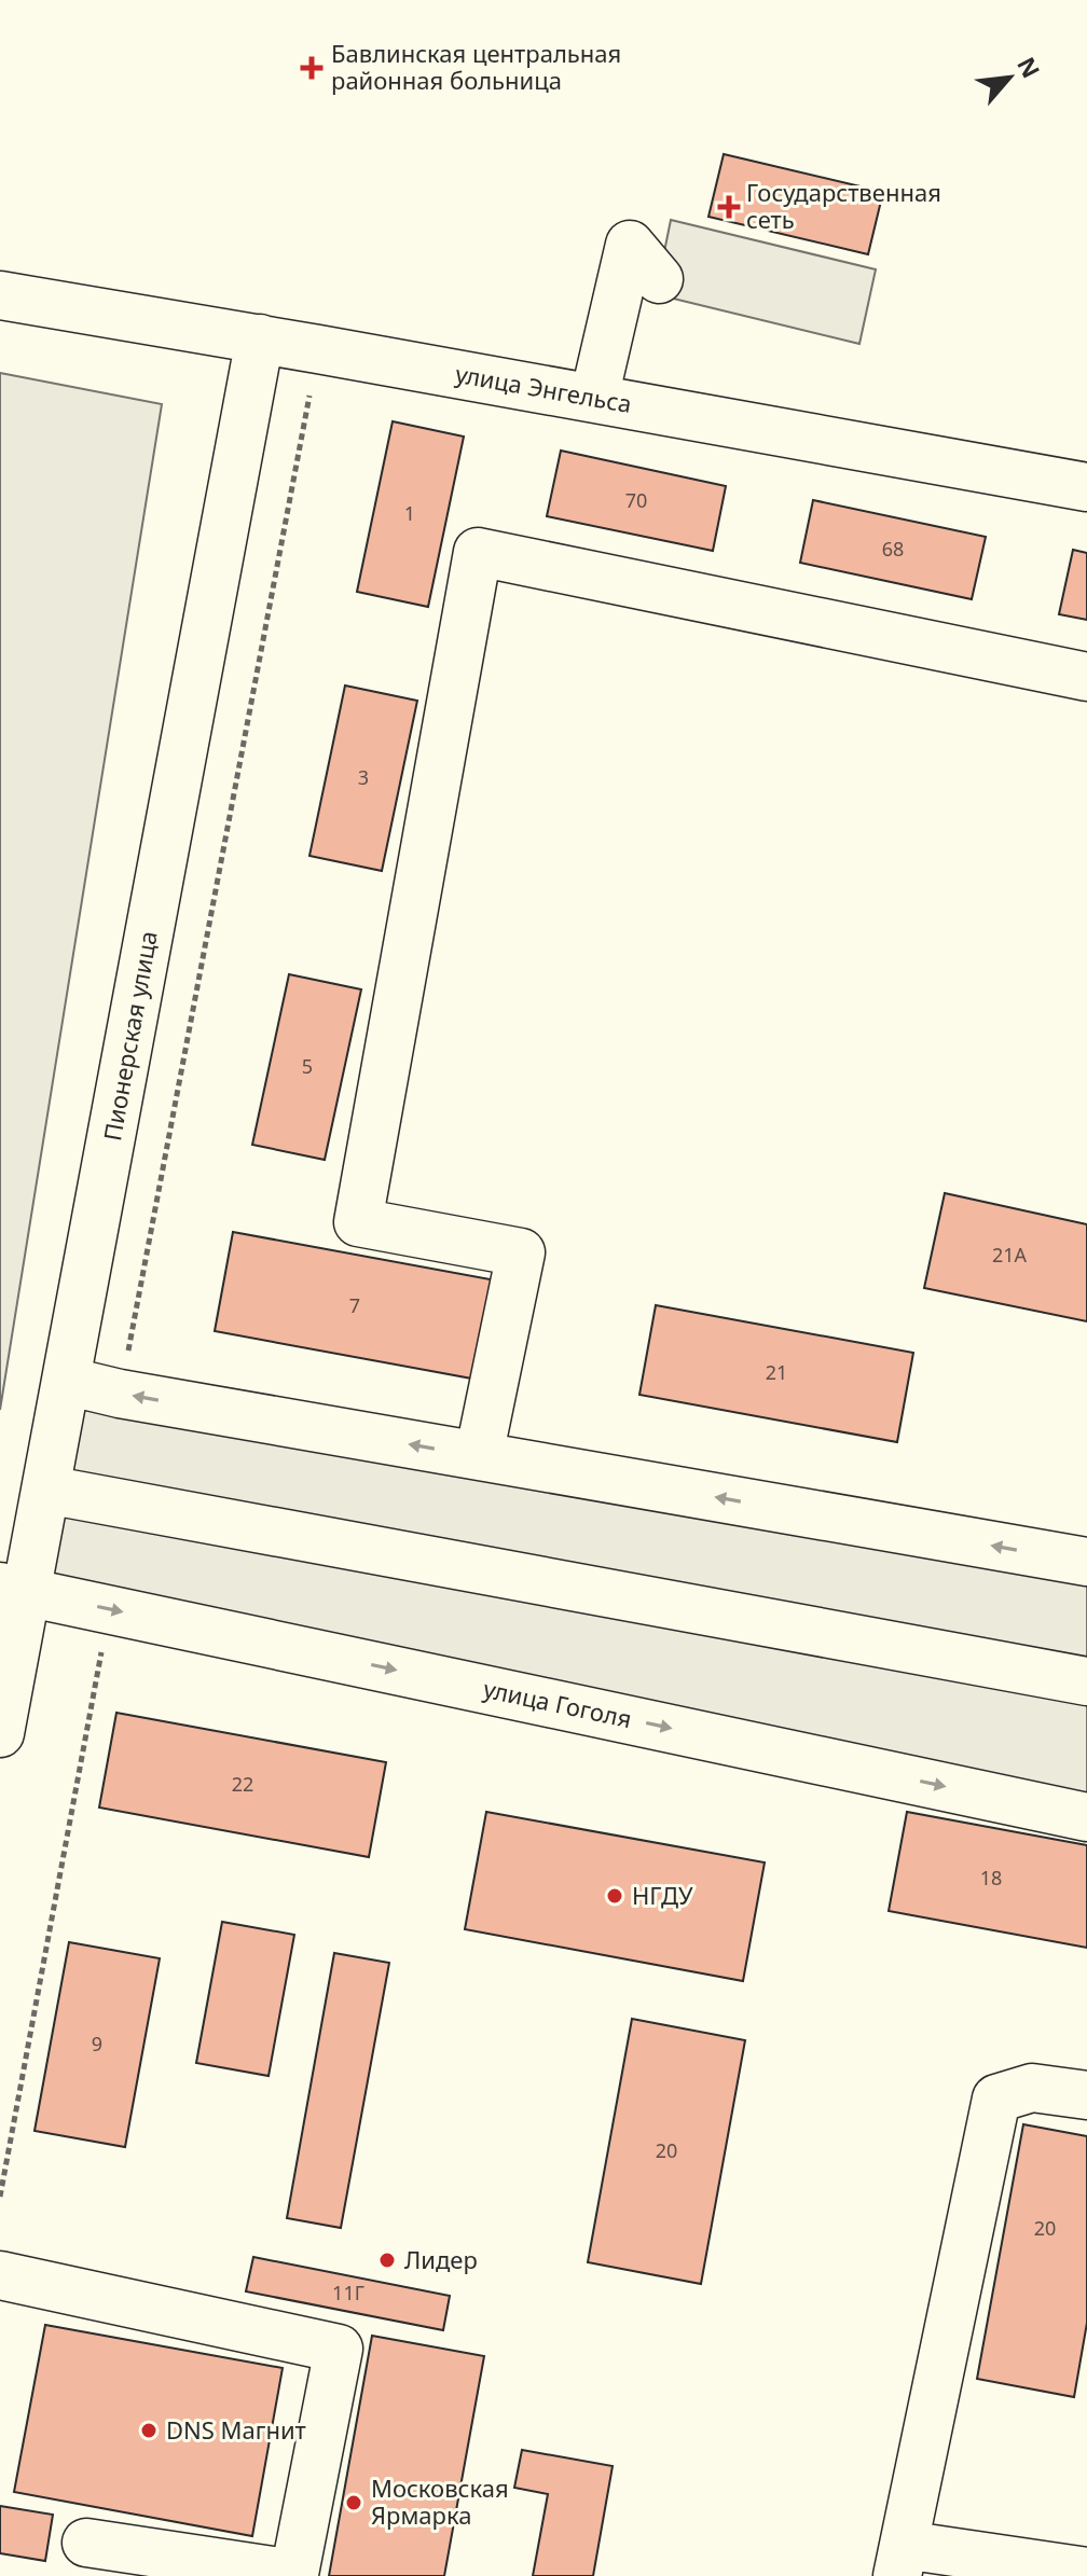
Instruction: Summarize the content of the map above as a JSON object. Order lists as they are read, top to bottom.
{
  "streets": {
    "street": ["улица Энгельса", "Пионерская улица", "улица Гоголя"]
  },
  "crossings": [
    ["улица Энгельса", "Пионерская улица"],
    ["Пионерская улица", "улица Гоголя"]
  ],
  "places": {
    "health": ["Бавлинская центральная районная больница", "Государственная сеть"],
    "other": [
      "НГДУ",
      "Лидер",
      "DNS Магнит",
      "Московская Ярмарка"
    ]
  },
  "house_numbers": [
    "70",
    "1",
    "68",
    "3",
    "5",
    "21А",
    "7",
    "21",
    "22",
    "18",
    "9",
    "20",
    "20",
    "11Г"
  ],
  "north": "top right"
}
